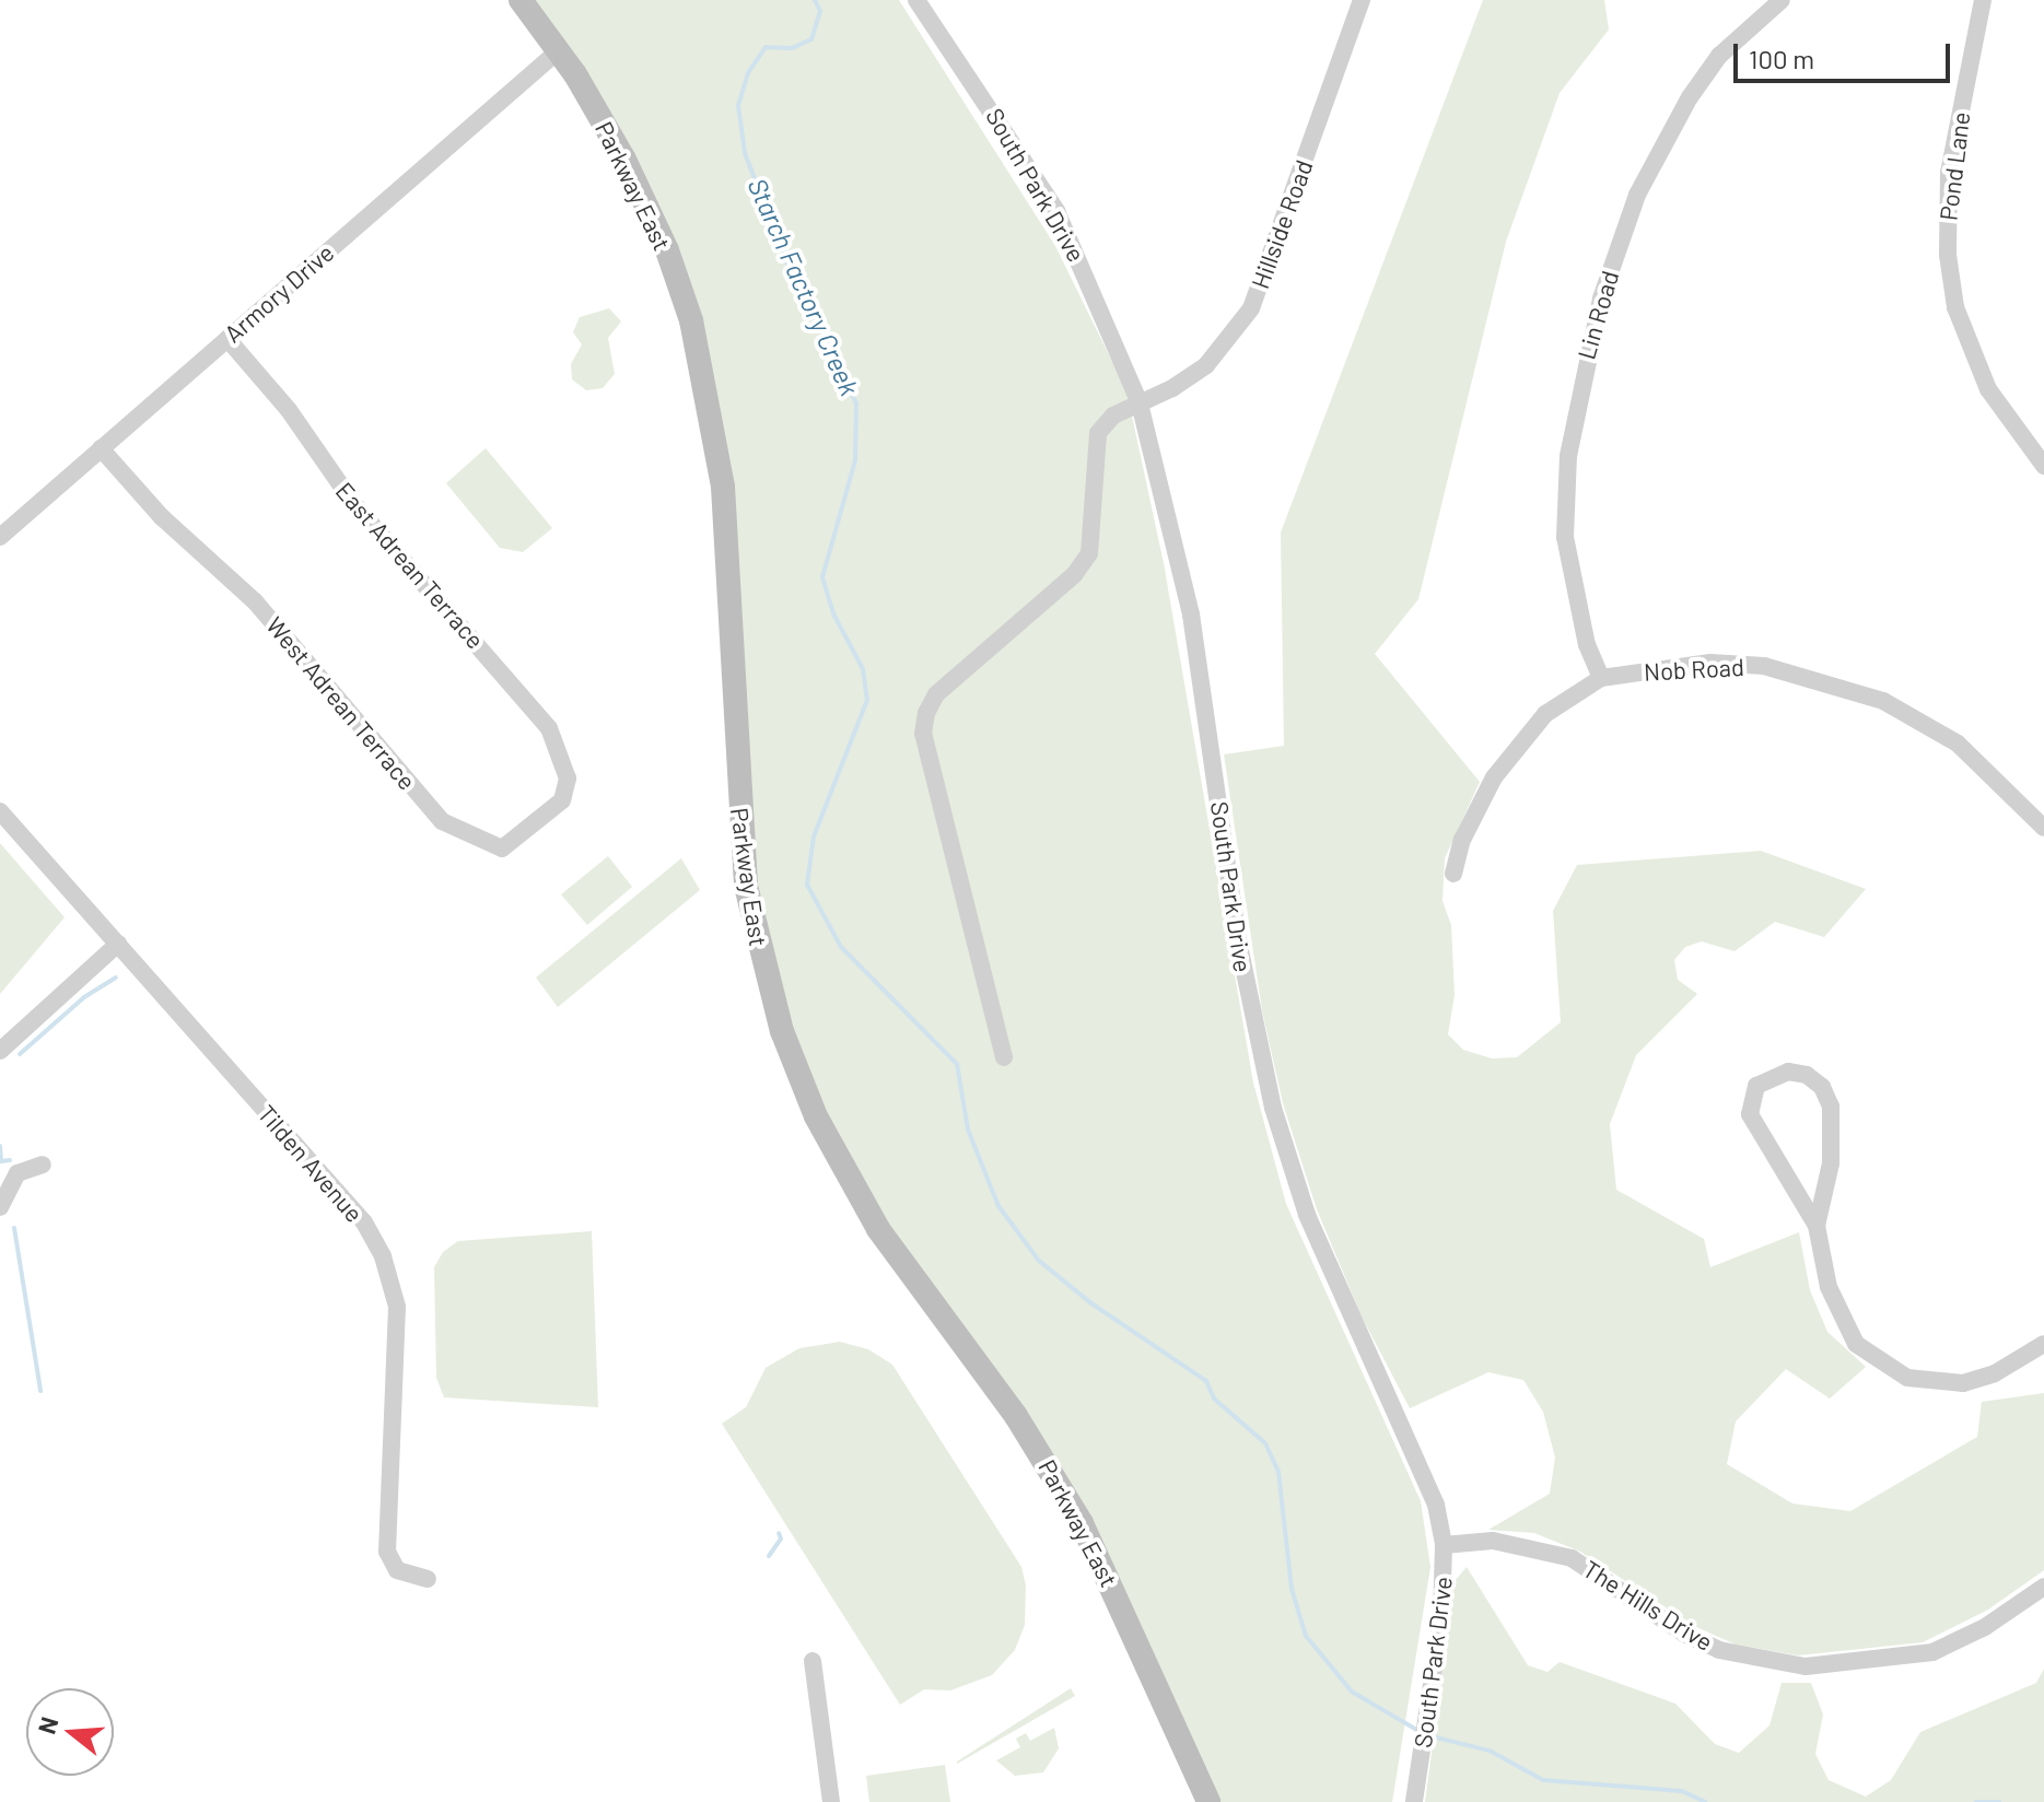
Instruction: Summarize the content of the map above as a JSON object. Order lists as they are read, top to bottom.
{
  "streets": {
    "street": [
      "Pond Lane",
      "South Park Drive",
      "Parkway East",
      "Hillside Road",
      "Armory Drive",
      "Lin Road",
      "East Adrean Terrace",
      "Nob Road",
      "West Adrean Terrace",
      "Tilden Avenue",
      "The Hills Drive"
    ]
  },
  "crossings": [
    ["South Park Drive", "Hillside Road"],
    ["South Park Drive", "The Hills Drive"],
    ["Parkway East", "Armory Drive"],
    ["Armory Drive", "East Adrean Terrace"],
    ["Armory Drive", "West Adrean Terrace"],
    ["Lin Road", "Nob Road"],
    ["East Adrean Terrace", "West Adrean Terrace"]
  ],
  "water": ["Starch Factory Creek"],
  "scale_bar": "100 m",
  "north": "left"
}
